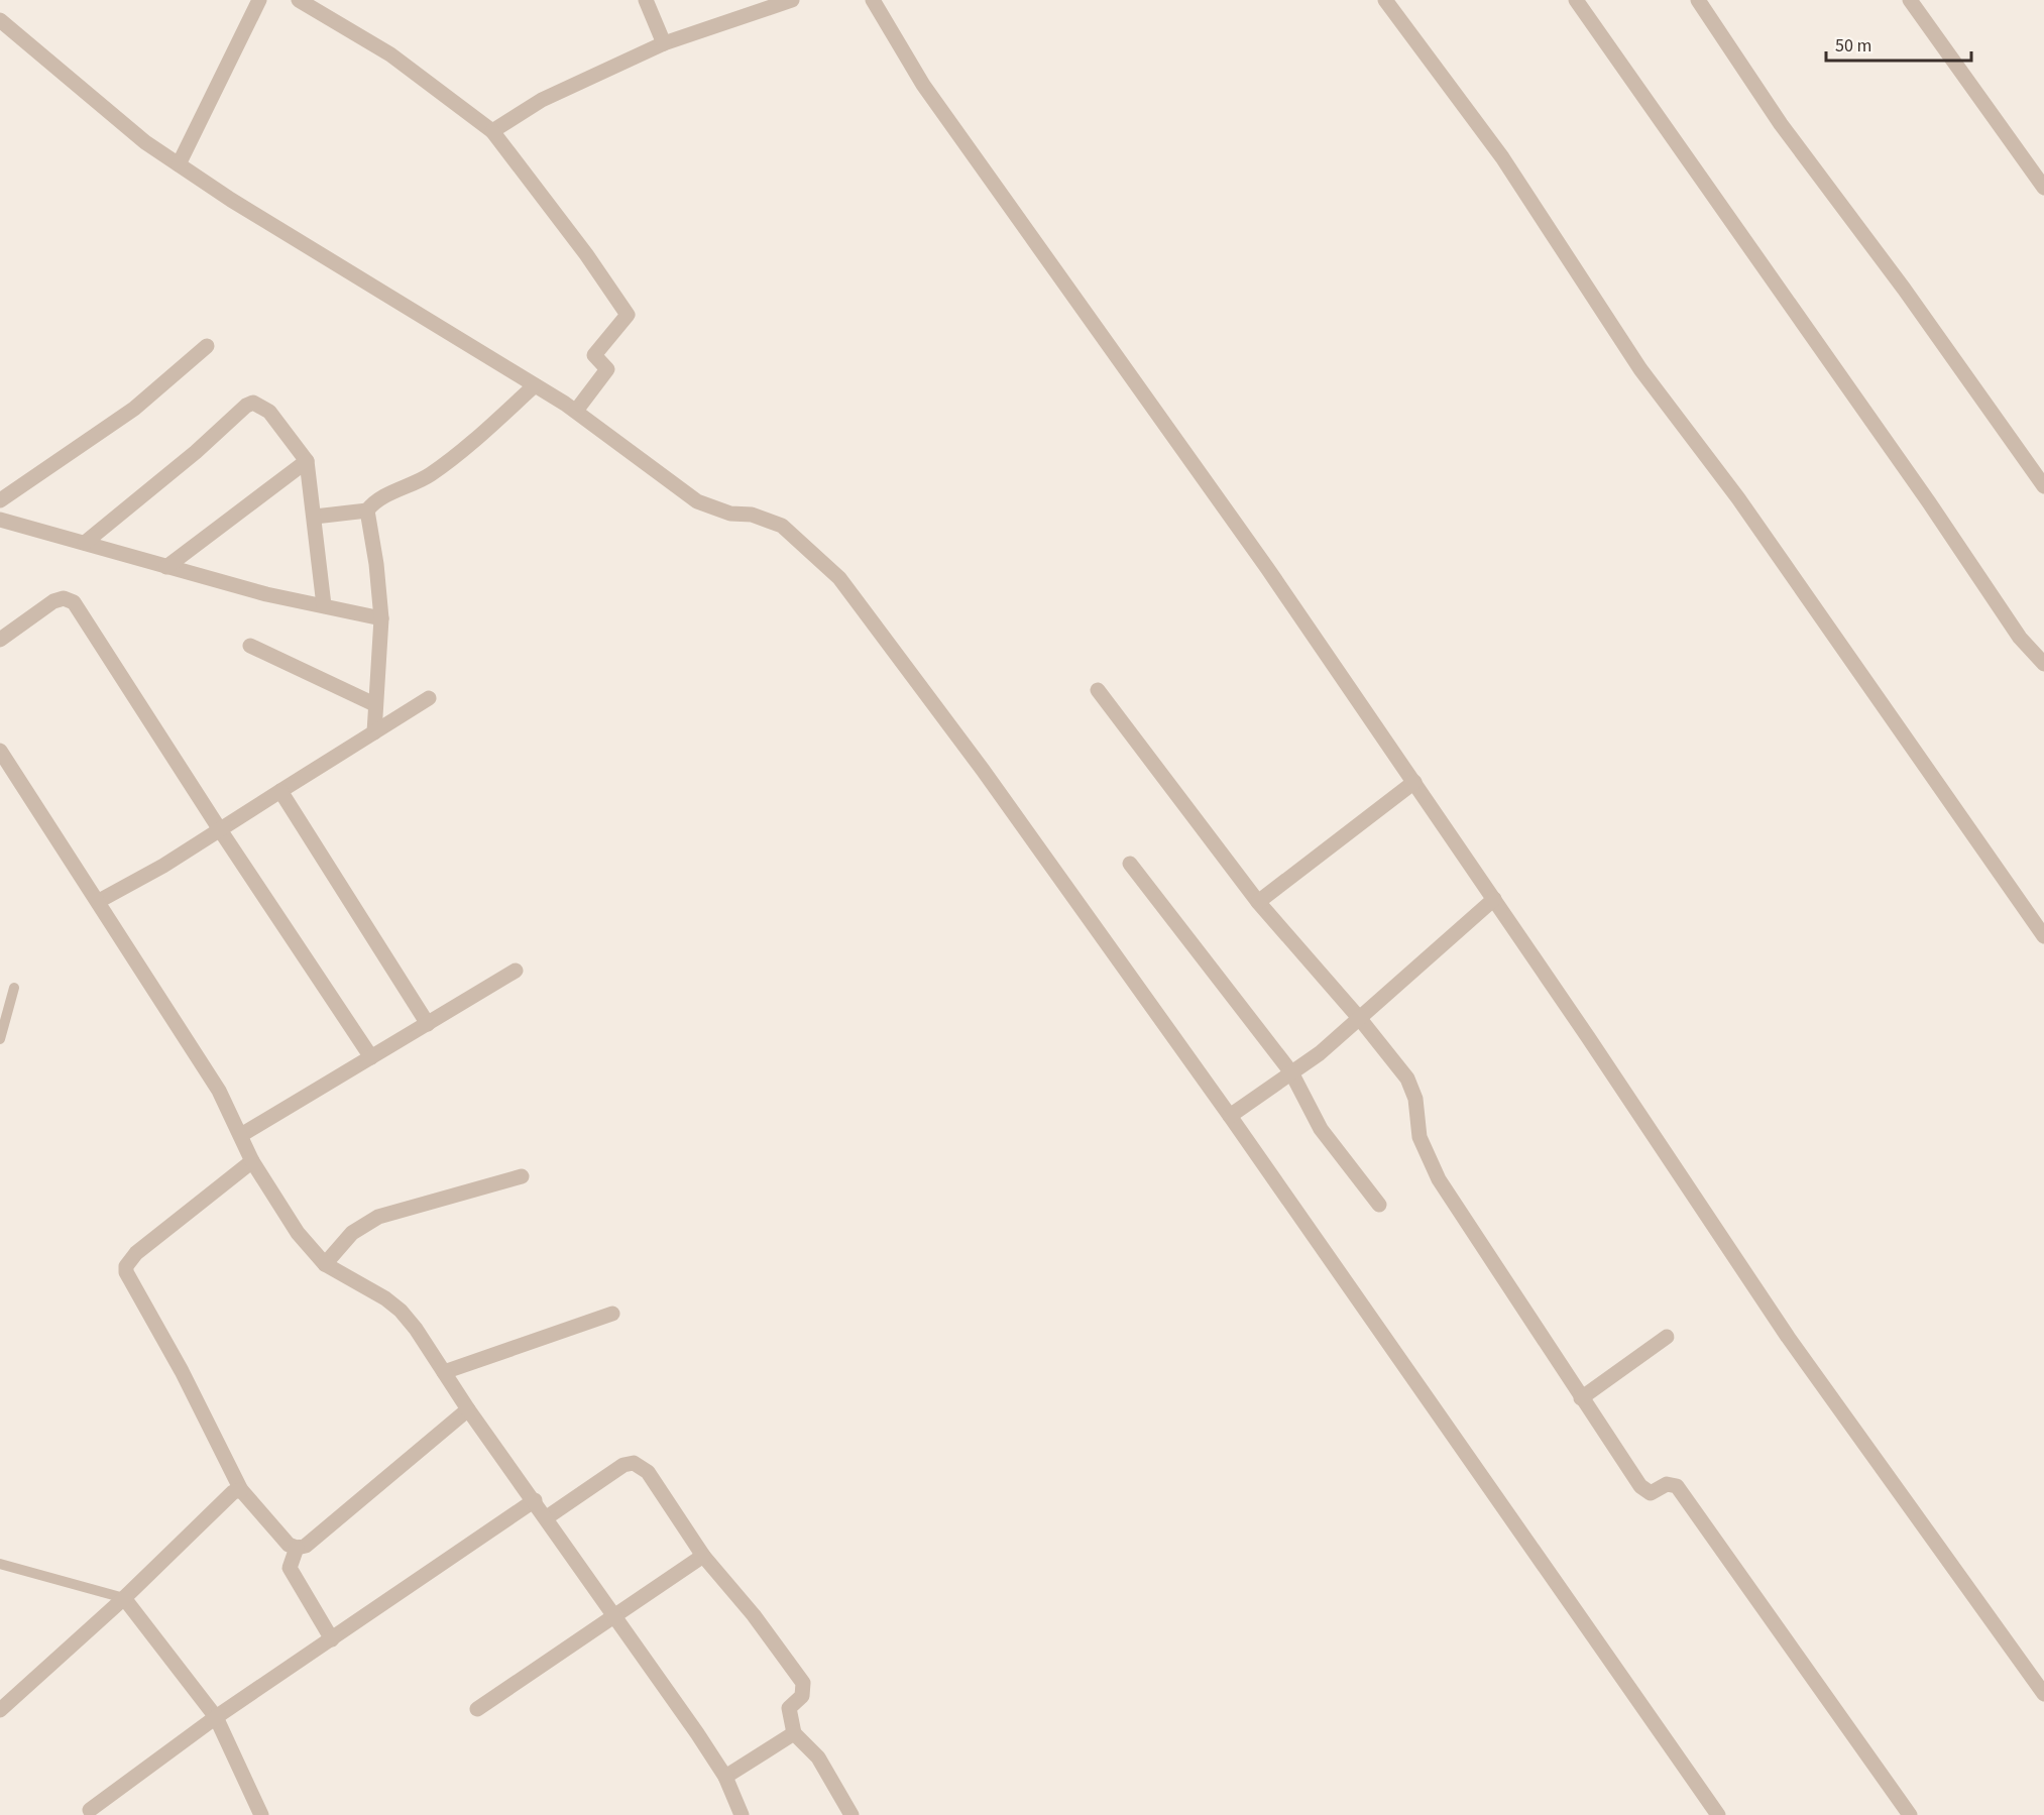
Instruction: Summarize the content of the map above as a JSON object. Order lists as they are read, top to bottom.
{
  "scale_bar": "50 m"
}
